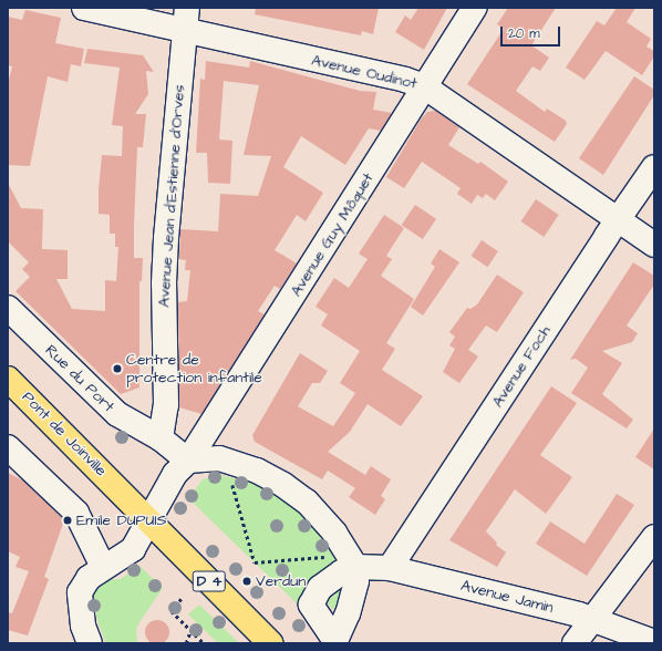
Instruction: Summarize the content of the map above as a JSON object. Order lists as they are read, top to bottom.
{
  "streets": {
    "main road": ["Pont de Joinville", "D 4"],
    "street": [
      "Avenue Oudinot",
      "Avenue Jean d'Estienne d'Orves",
      "Avenue Guy Môquet",
      "Avenue Foch",
      "Rue du Port",
      "Avenue Jamin"
    ]
  },
  "crossings": [
    ["Avenue Oudinot", "Avenue Jean d'Estienne d'Orves"],
    ["Avenue Oudinot", "Avenue Guy Môquet"],
    ["Avenue Oudinot", "Avenue Foch"],
    ["Avenue Jean d'Estienne d'Orves", "Rue du Port"],
    ["Avenue Guy Môquet", "Rue du Port"],
    ["Avenue Guy Môquet", "Pont de Joinville"],
    ["Avenue Guy Môquet", "D 4"],
    ["Avenue Foch", "Avenue Jamin"],
    ["Pont de Joinville", "D 4"]
  ],
  "places": ["Centre de protection infantile", "Emile DUPUIS", "Verdun"],
  "scale_bar": "20 m"
}
